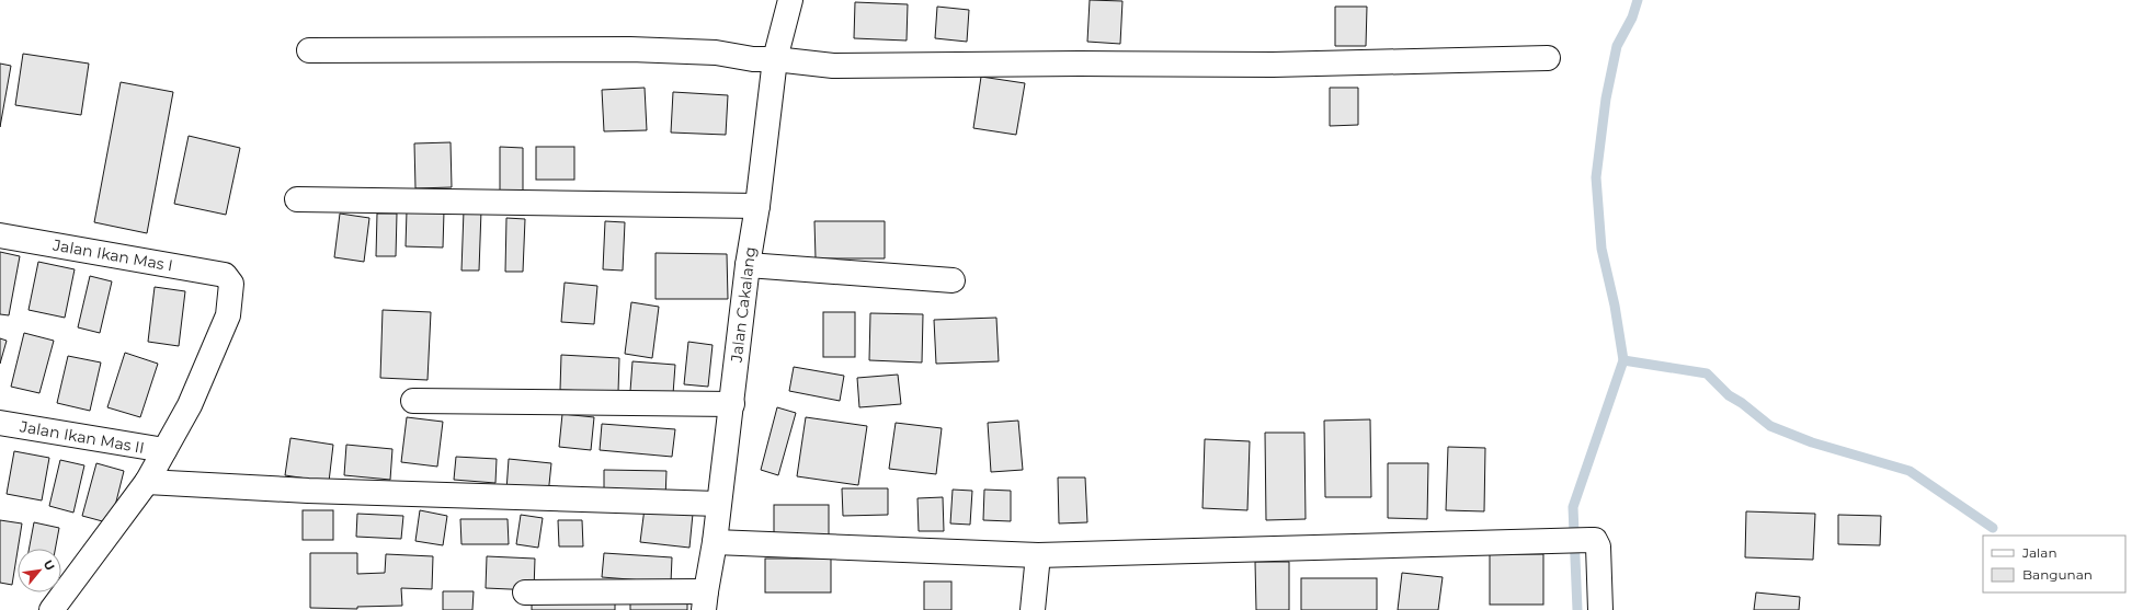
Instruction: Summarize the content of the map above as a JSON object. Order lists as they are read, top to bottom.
{
  "streets": {
    "street": ["Jalan Ikan Mas I", "Jalan Cakalang", "Jalan Ikan Mas II"]
  },
  "crossings": [
    ["Jalan Ikan Mas I", "Jalan Ikan Mas II"]
  ],
  "legend": ["Jalan", "Bangunan"],
  "north": "top right"
}
